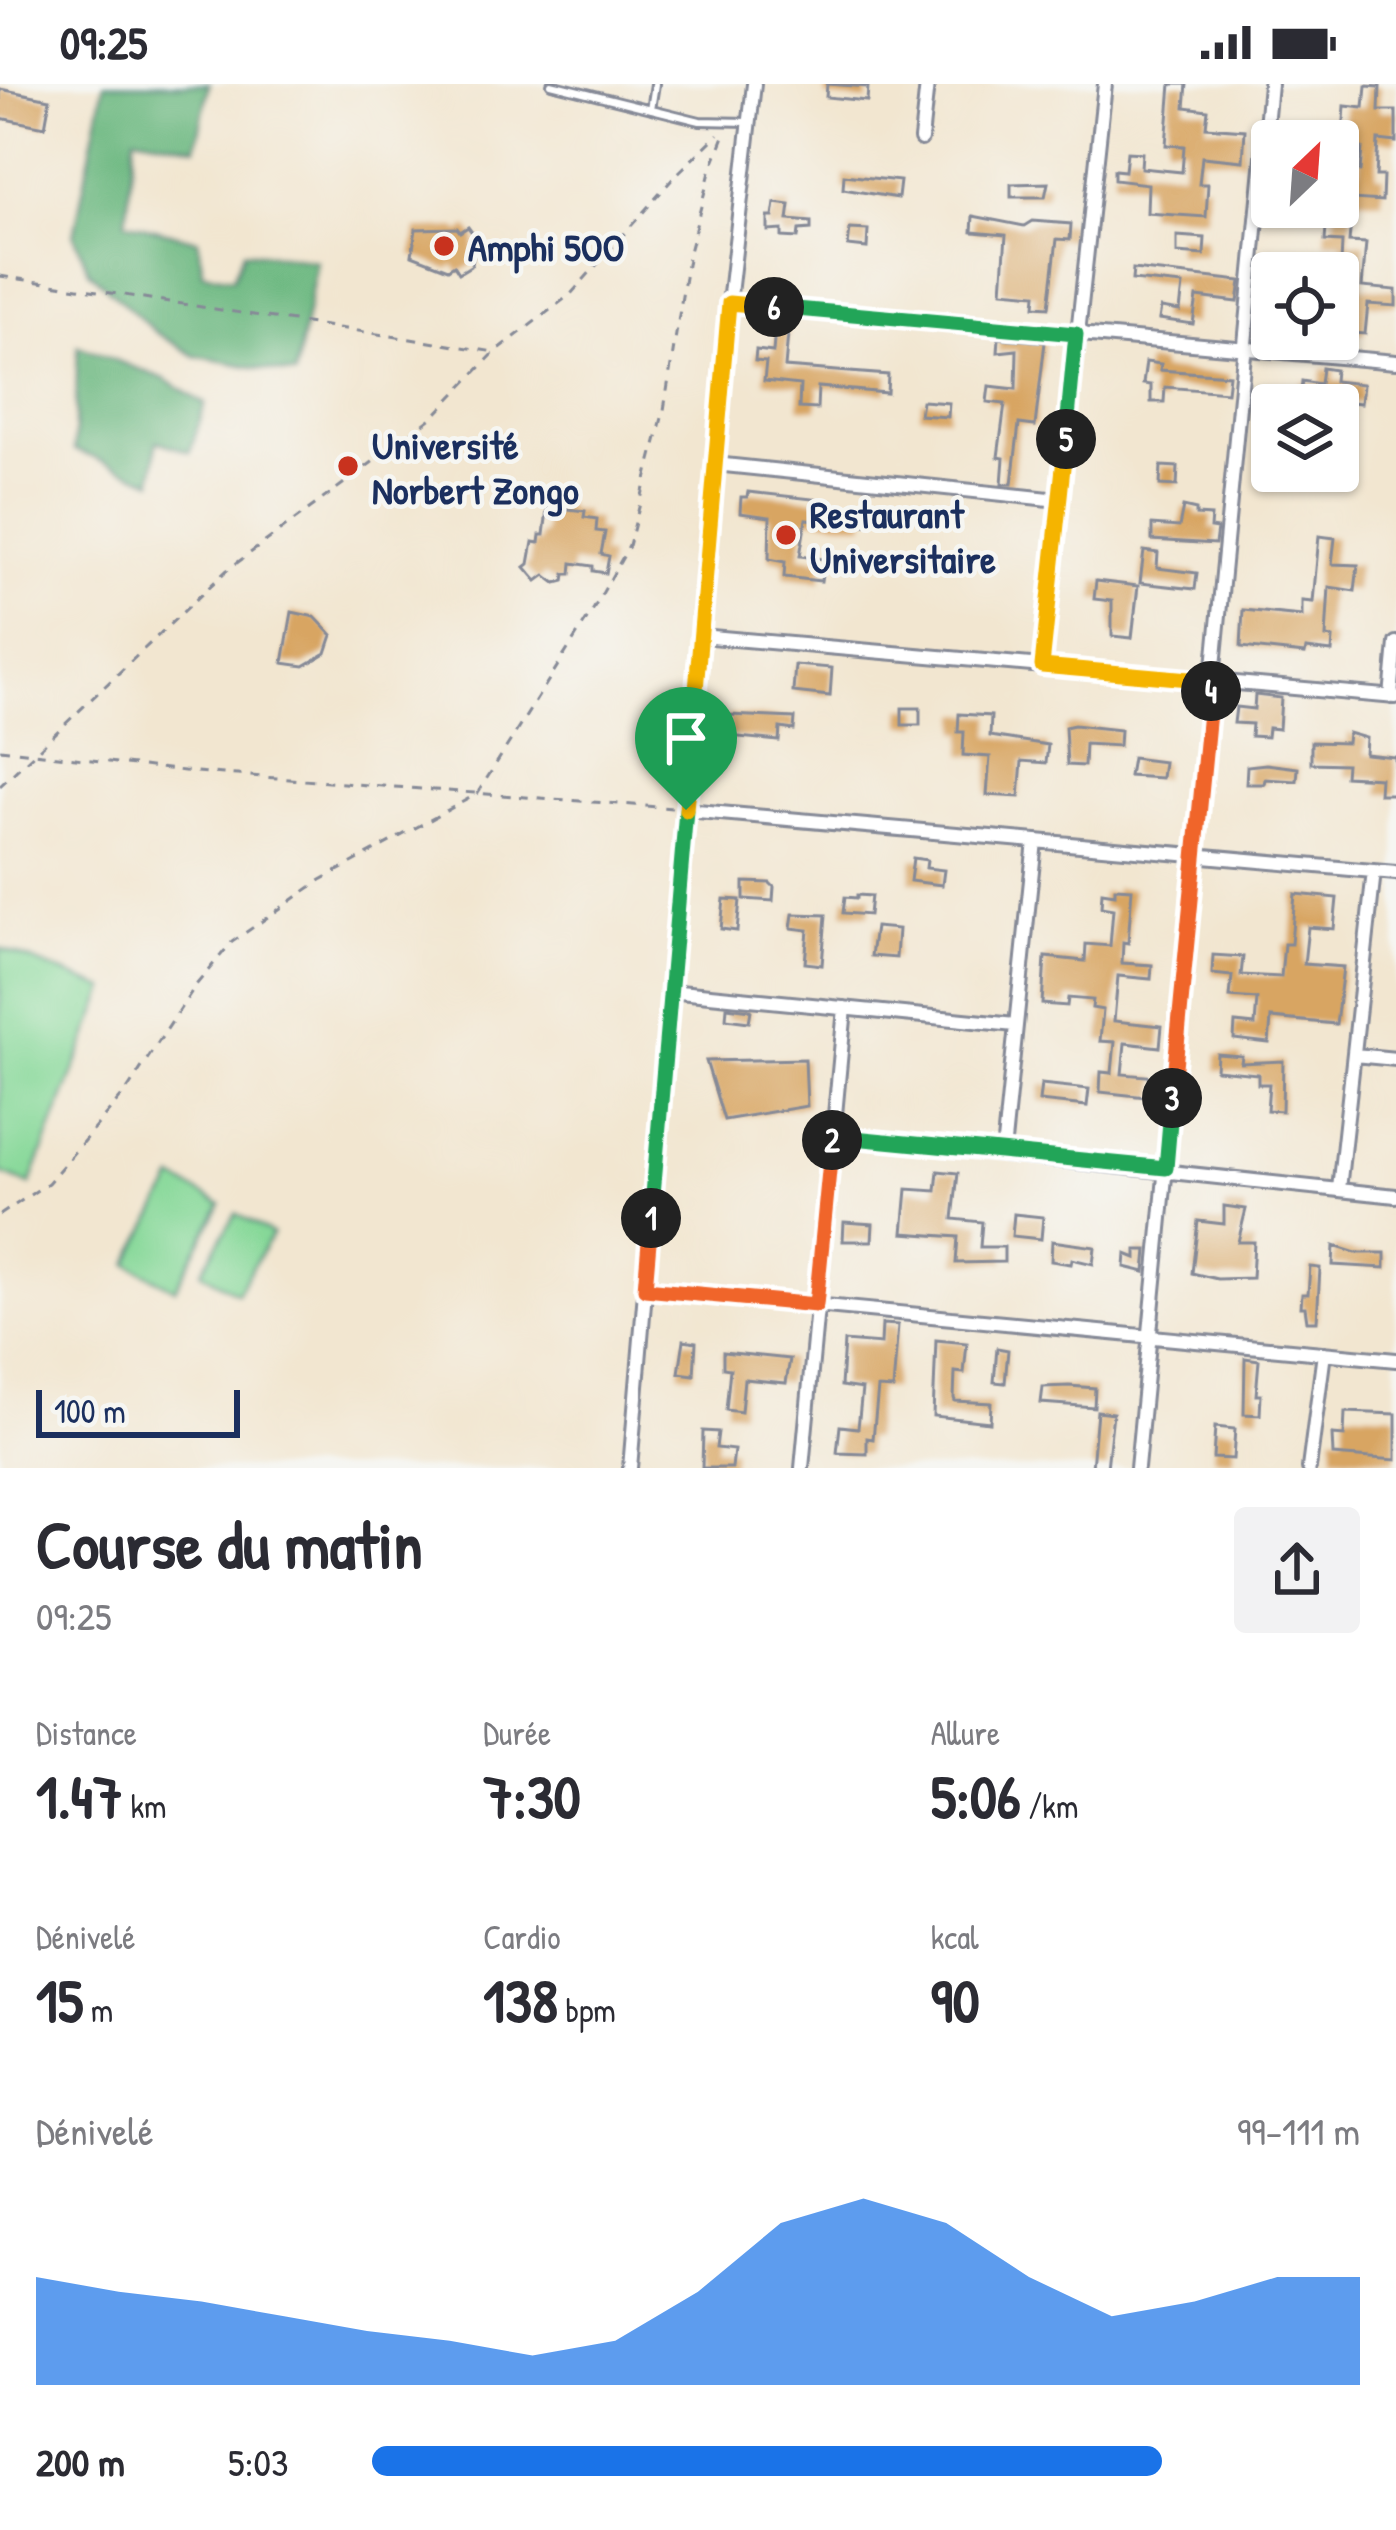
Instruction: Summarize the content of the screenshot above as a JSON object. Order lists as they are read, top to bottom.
{
  "places": ["Amphi 5OO", "Université Norbert Zongo", "Restaurant Universitaire"],
  "scale_bar": "100 m",
  "north": "top right",
  "page": {
    "status": "09:25",
    "pins": [
      "6",
      "5",
      "4",
      "3",
      "2",
      "1"
    ],
    "scale": "100 m",
    "heading": ["Course du matin", "09:25"],
    "stats": [
      ["Distance", "1.47 km"],
      ["Durée", "7:30"],
      ["Allure", "5:06 /km"],
      ["Dénivelé", "15 m"],
      ["Cardio", "138 bpm"],
      ["kcal", "90"]
    ],
    "chart": ["Dénivelé", "99–111 m"],
    "list": [
      {
        "name": "200 m",
        "note": "5:03"
      }
    ]
  }
}
